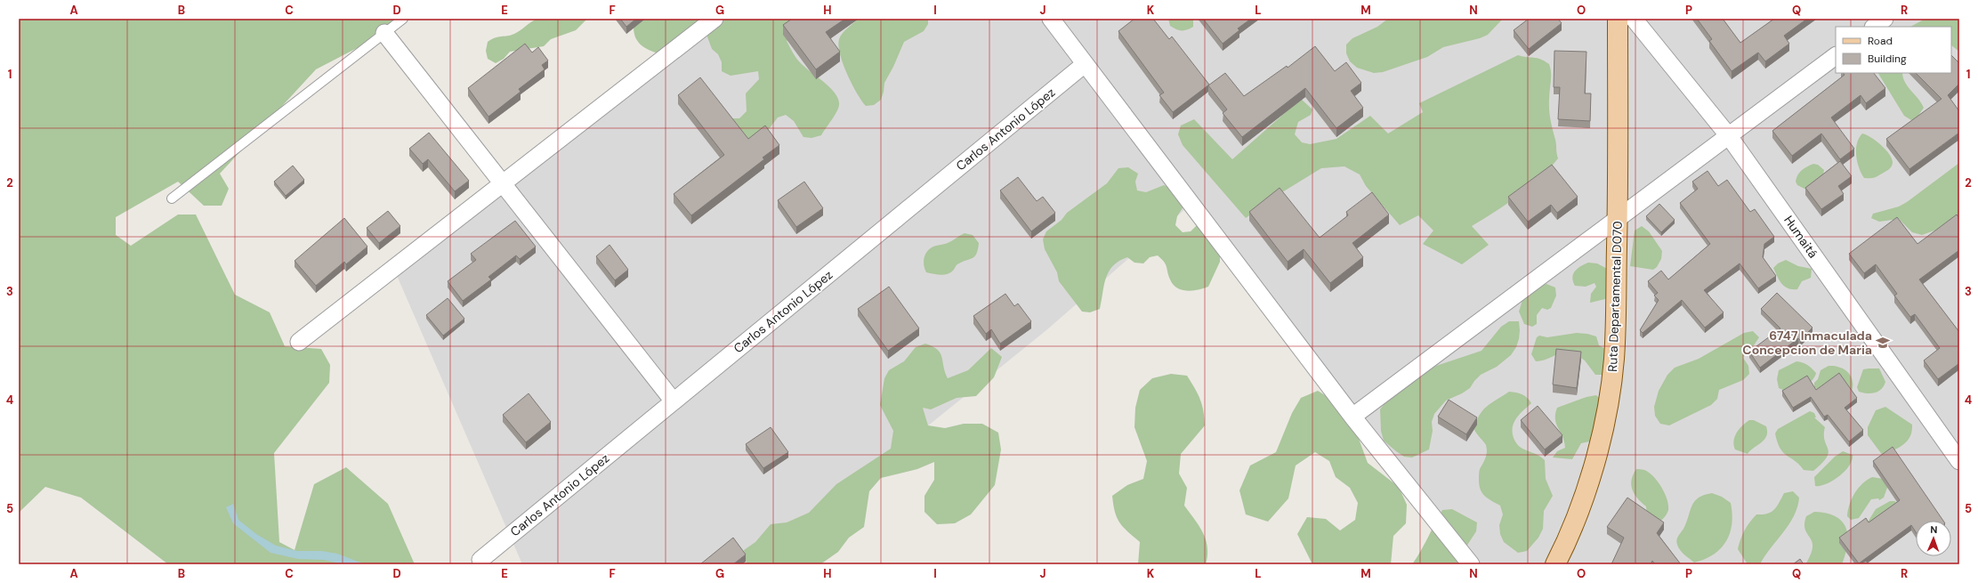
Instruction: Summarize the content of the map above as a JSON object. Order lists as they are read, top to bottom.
{
  "streets": {
    "main road": ["Ruta Departamental D070"],
    "street": ["Carlos Antonio López", "Humaitá"]
  },
  "places": {
    "school or university": ["6747 Inmaculada Concepcion de Maria"]
  },
  "legend": ["Road", "Building"],
  "north": "top",
  "grid": {
    "columns": [
      "A",
      "B",
      "C",
      "D",
      "E",
      "F",
      "G",
      "H",
      "I",
      "J",
      "K",
      "L",
      "M",
      "N",
      "O",
      "P",
      "Q",
      "R"
    ],
    "rows": [
      "1",
      "2",
      "3",
      "4",
      "5"
    ]
  }
}
